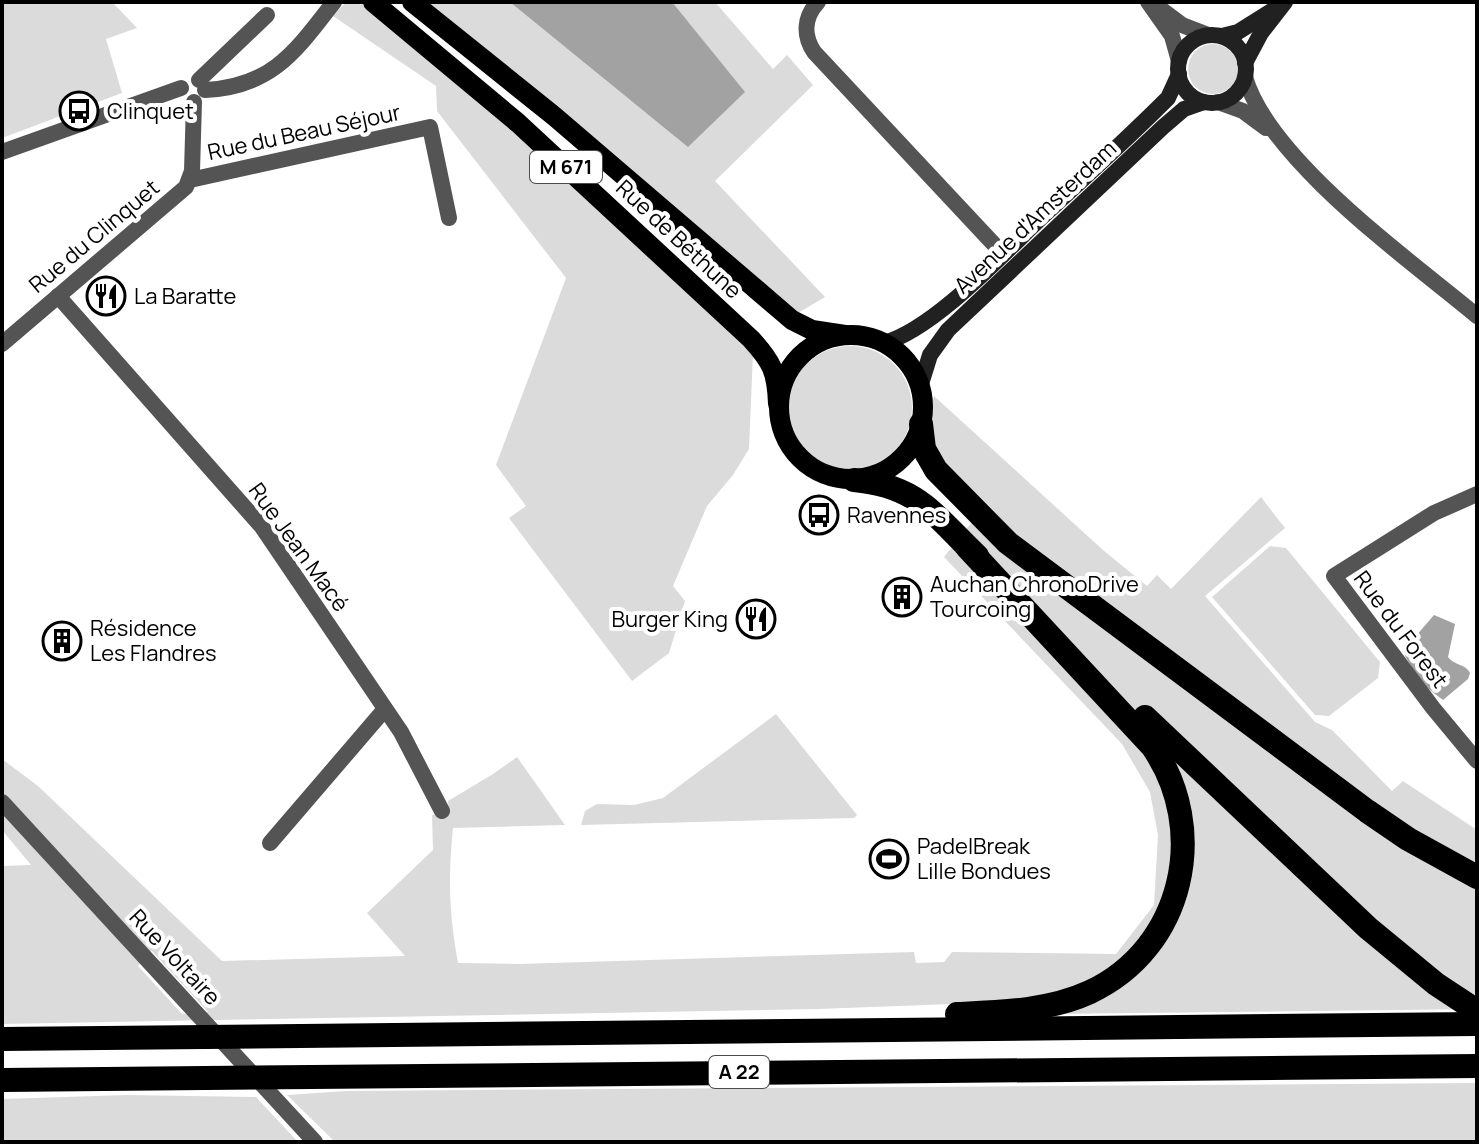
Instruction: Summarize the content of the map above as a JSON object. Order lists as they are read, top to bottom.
{
  "streets": {
    "highway": ["A 22"],
    "main road": ["M 671", "Rue de Béthune"],
    "street": [
      "Rue du Beau Séjour",
      "Avenue d'Amsterdam",
      "Rue du Clinquet",
      "Rue Jean Macé",
      "Rue du Forest",
      "Rue Voltaire"
    ]
  },
  "crossings": [
    ["Rue du Beau Séjour", "Rue du Clinquet"],
    ["Avenue d'Amsterdam", "Rue de Béthune"],
    ["Rue du Clinquet", "Rue Jean Macé"]
  ],
  "places": {
    "bus stop": ["Clinquet", "Ravennes"],
    "restaurant": ["La Baratte", "Burger King"],
    "building": ["Auchan ChronoDrive Tourcoing", "Résidence Les Flandres"],
    "sports": ["PadelBreak Lille Bondues"]
  }
}
